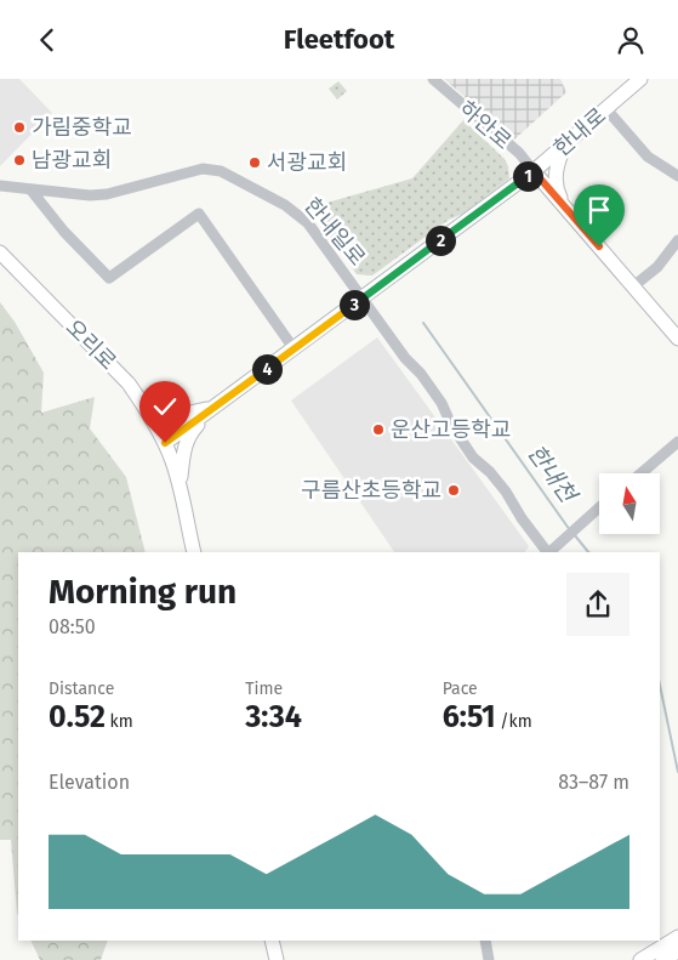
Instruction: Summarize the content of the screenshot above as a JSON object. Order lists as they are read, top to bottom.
{
  "streets": {
    "main road": ["하안로", "한내로", "오리로"],
    "street": ["한내일로"]
  },
  "crossings": [
    ["하안로", "한내로"],
    ["한내로", "한내일로"],
    ["한내로", "오리로"]
  ],
  "water": ["한내천"],
  "places": [
    "가림중학교",
    "남광교회",
    "서광교회",
    "운산고등학교",
    "구름산초등학교"
  ],
  "north": "top",
  "page": {
    "header": "Fleetfoot",
    "pins": [
      "1",
      "2",
      "3",
      "4"
    ],
    "heading": ["Morning run", "08:50"],
    "stats": [
      ["Distance", "0.52 km"],
      ["Time", "3:34"],
      ["Pace", "6:51 /km"]
    ],
    "chart": ["Elevation", "83–87 m"]
  }
}
